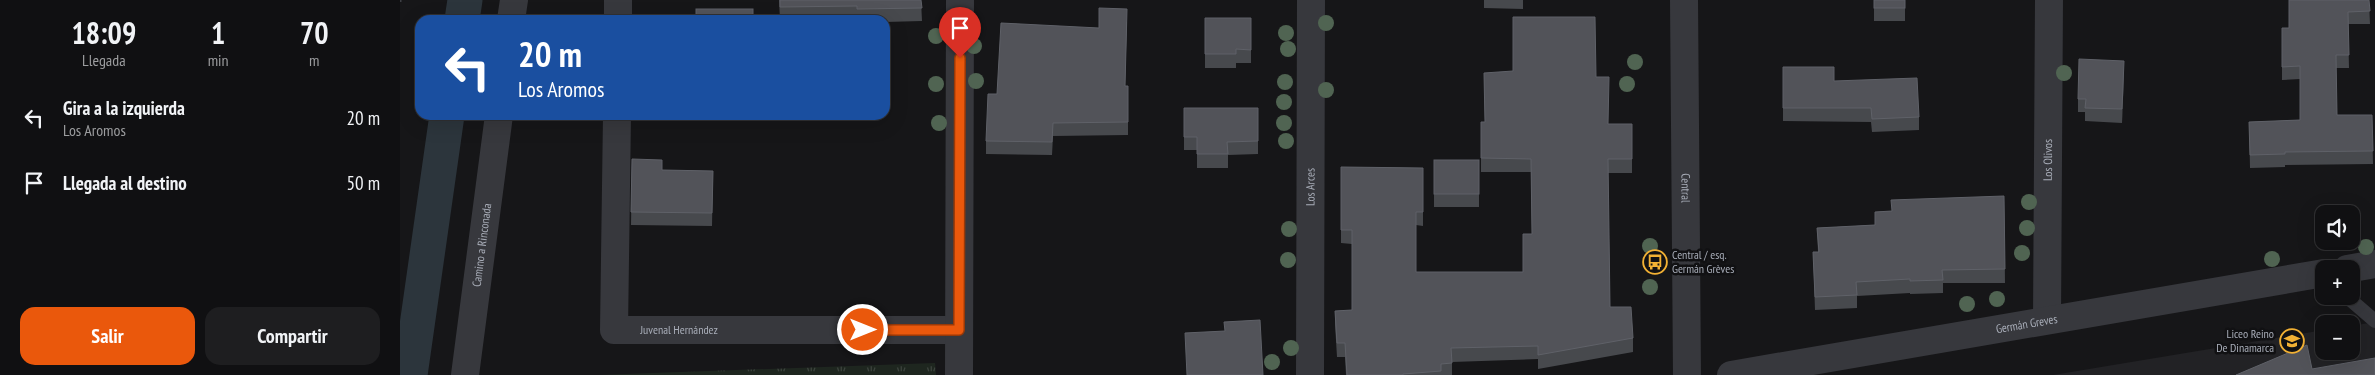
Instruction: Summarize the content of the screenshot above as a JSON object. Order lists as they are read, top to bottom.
{
  "streets": {
    "street": [
      "Los Olivos",
      "Los Arces",
      "Central",
      "Camino a Rinconada",
      "Germán Greves",
      "Juvenal Hernández"
    ]
  },
  "crossings": [
    ["Los Olivos", "Germán Greves"]
  ],
  "places": {
    "bus stop": ["Central / esq. Germán Grèves"],
    "school or university": ["Liceo Reino De Dinamarca"]
  },
  "page": {
    "eta": [
      "18:09",
      "Llegada",
      "1",
      "min",
      "70",
      "m"
    ],
    "turn": ["20 m", "Los Aromos"],
    "list": [
      {
        "name": "Gira a la izquierda",
        "note": "Los Aromos",
        "value": "20 m"
      },
      {
        "name": "Llegada al destino",
        "value": "50 m"
      }
    ],
    "map_buttons": ["+", "−"],
    "buttons": ["Salir", "Compartir"]
  }
}
